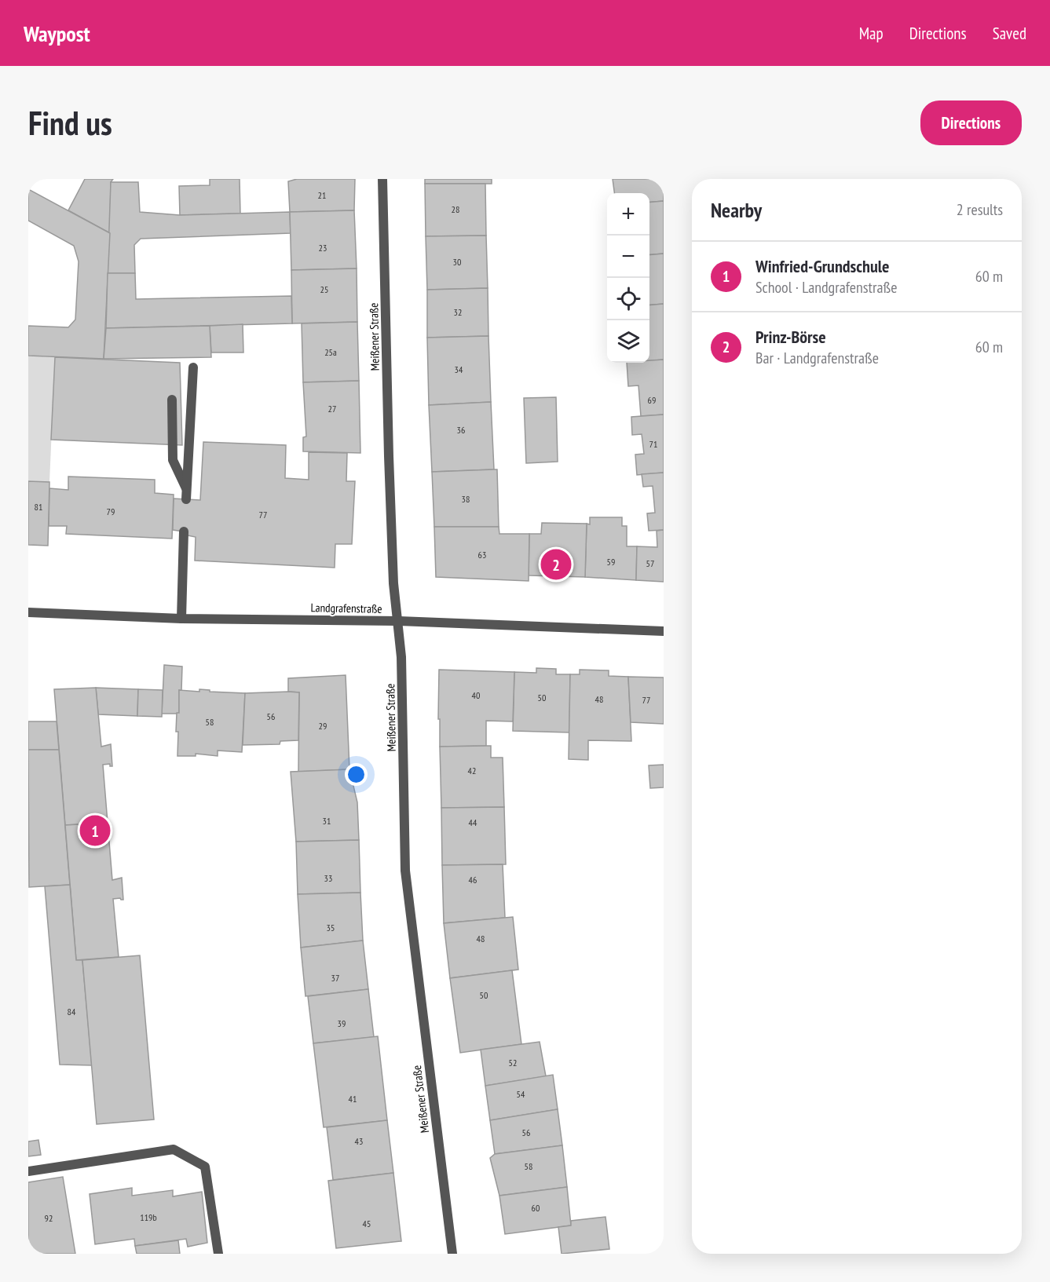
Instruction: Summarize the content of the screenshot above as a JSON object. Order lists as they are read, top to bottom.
{
  "streets": {
    "street": ["Meißener Straße", "Landgrafenstraße"]
  },
  "crossings": [
    ["Meißener Straße", "Landgrafenstraße"]
  ],
  "house_numbers": [
    "21",
    "28",
    "23",
    "30",
    "25",
    "32",
    "25a",
    "34",
    "69",
    "27",
    "36",
    "71",
    "38",
    "81",
    "79",
    "77",
    "63",
    "59",
    "57",
    "40",
    "50",
    "48",
    "77",
    "56",
    "58",
    "29",
    "42",
    "31",
    "44",
    "33",
    "46",
    "35",
    "48",
    "37",
    "50",
    "84",
    "39",
    "52",
    "54",
    "41",
    "56",
    "43",
    "58",
    "60",
    "119b",
    "92",
    "45"
  ],
  "page": {
    "header": "Waypost",
    "nav": ["Map", "Directions", "Saved"],
    "buttons": "Directions",
    "title": "Find us",
    "heading": ["Nearby", "2 results"],
    "map_buttons": ["+", "−"],
    "list": [
      {
        "mark": "1",
        "name": "Winfried-Grundschule",
        "note": "School · Landgrafenstraße",
        "value": "60 m"
      },
      {
        "mark": "2",
        "name": "Prinz-Börse",
        "note": "Bar · Landgrafenstraße",
        "value": "60 m"
      }
    ],
    "pins": ["2", "1"]
  }
}
